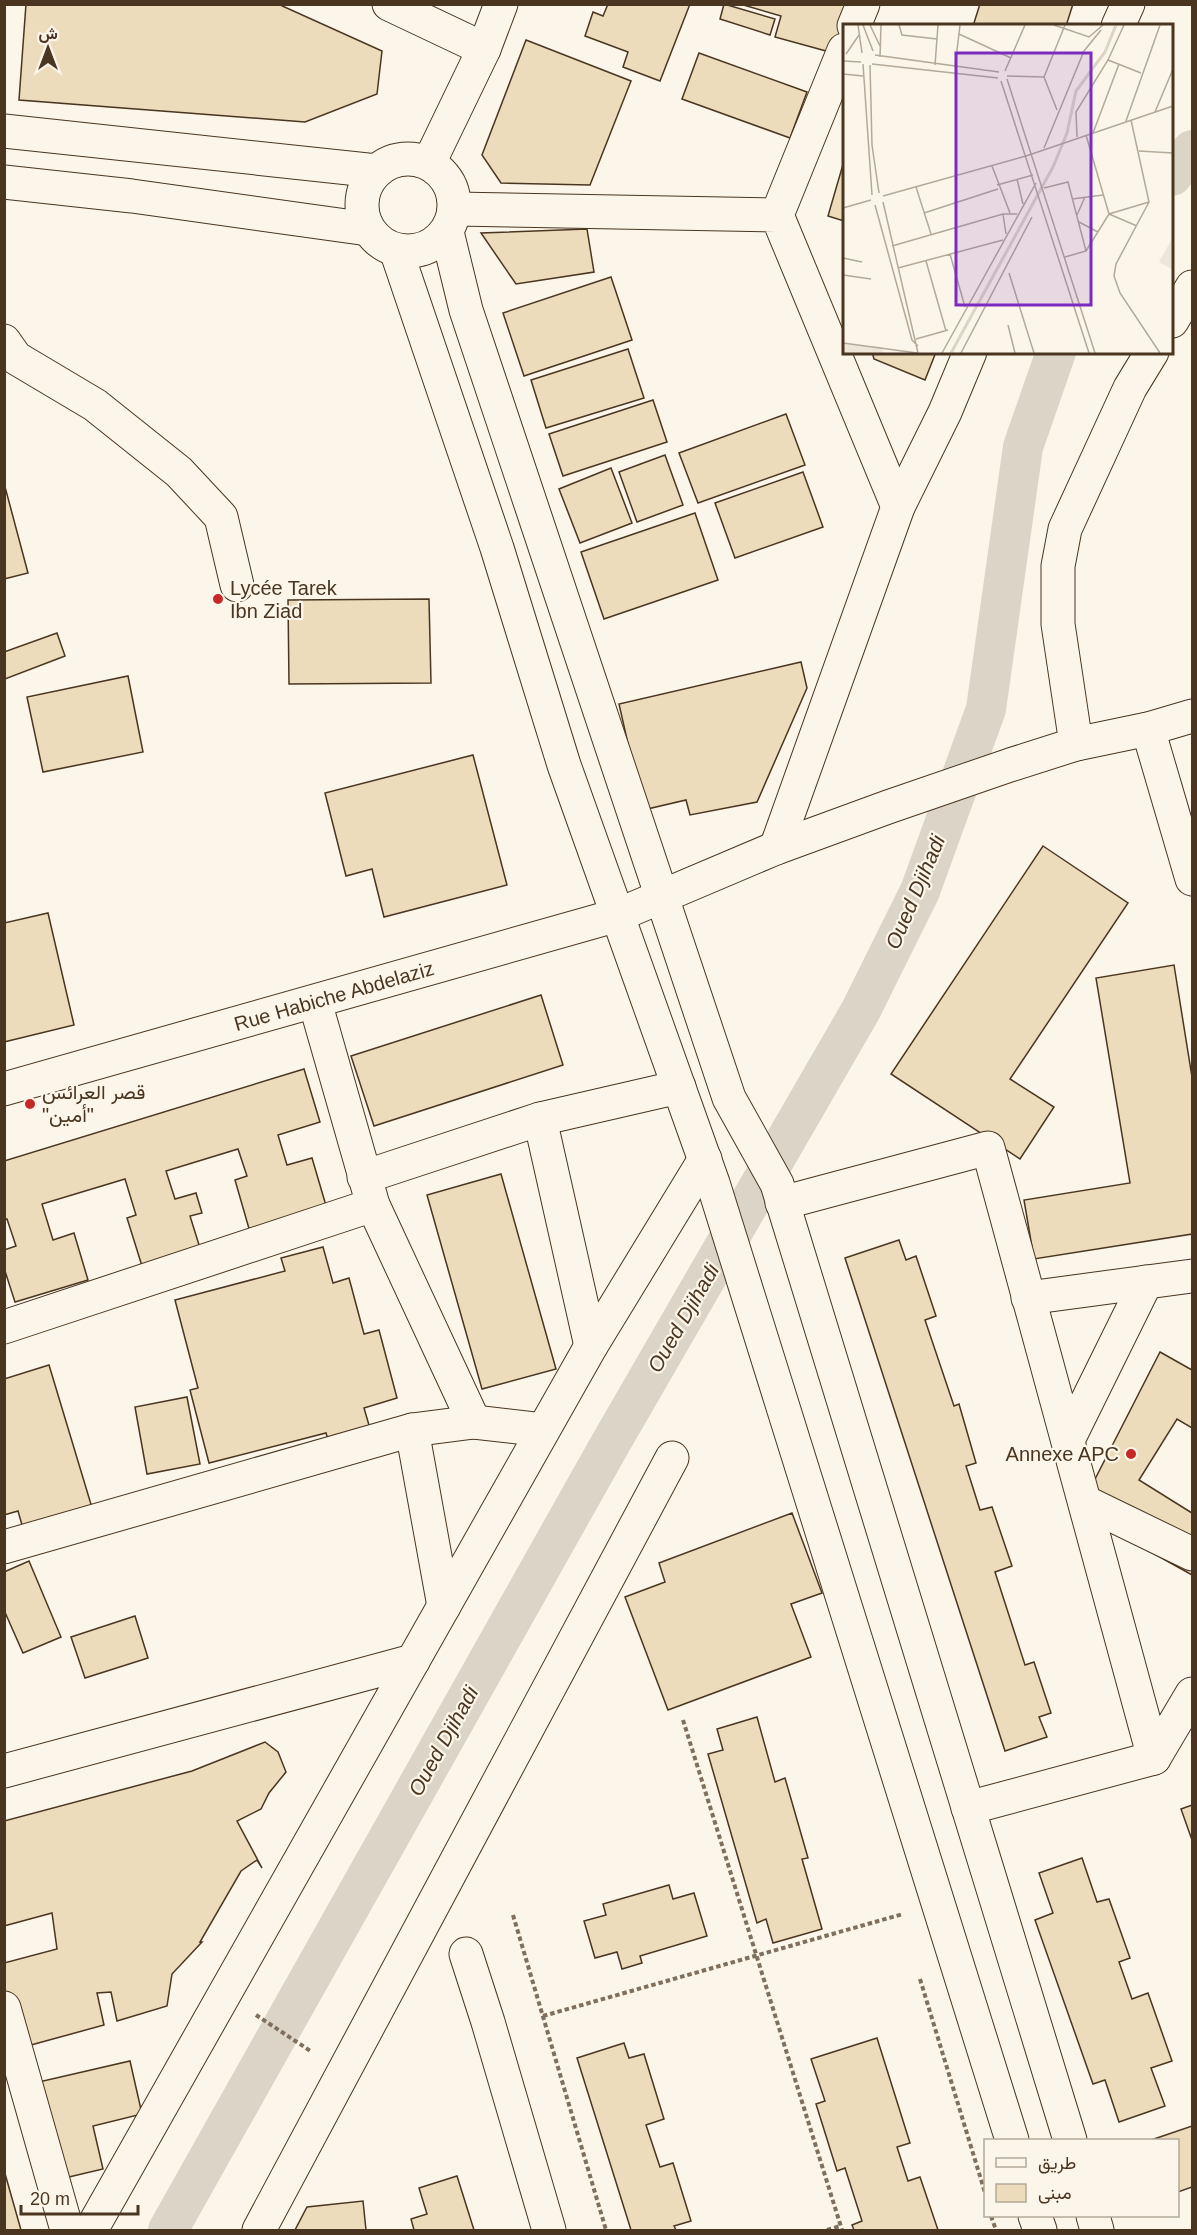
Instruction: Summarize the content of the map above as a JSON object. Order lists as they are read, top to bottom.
{
  "streets": {
    "street": ["Rue Habiche Abdelaziz"]
  },
  "water": ["Oued Djihadi"],
  "places": ["Lycée Tarek Ibn Ziad", "قصر العرائس \"أمين\"", "Annexe APC"],
  "legend": ["طريق", "مبنى"],
  "scale_bar": "20 m",
  "north": "top"
}
